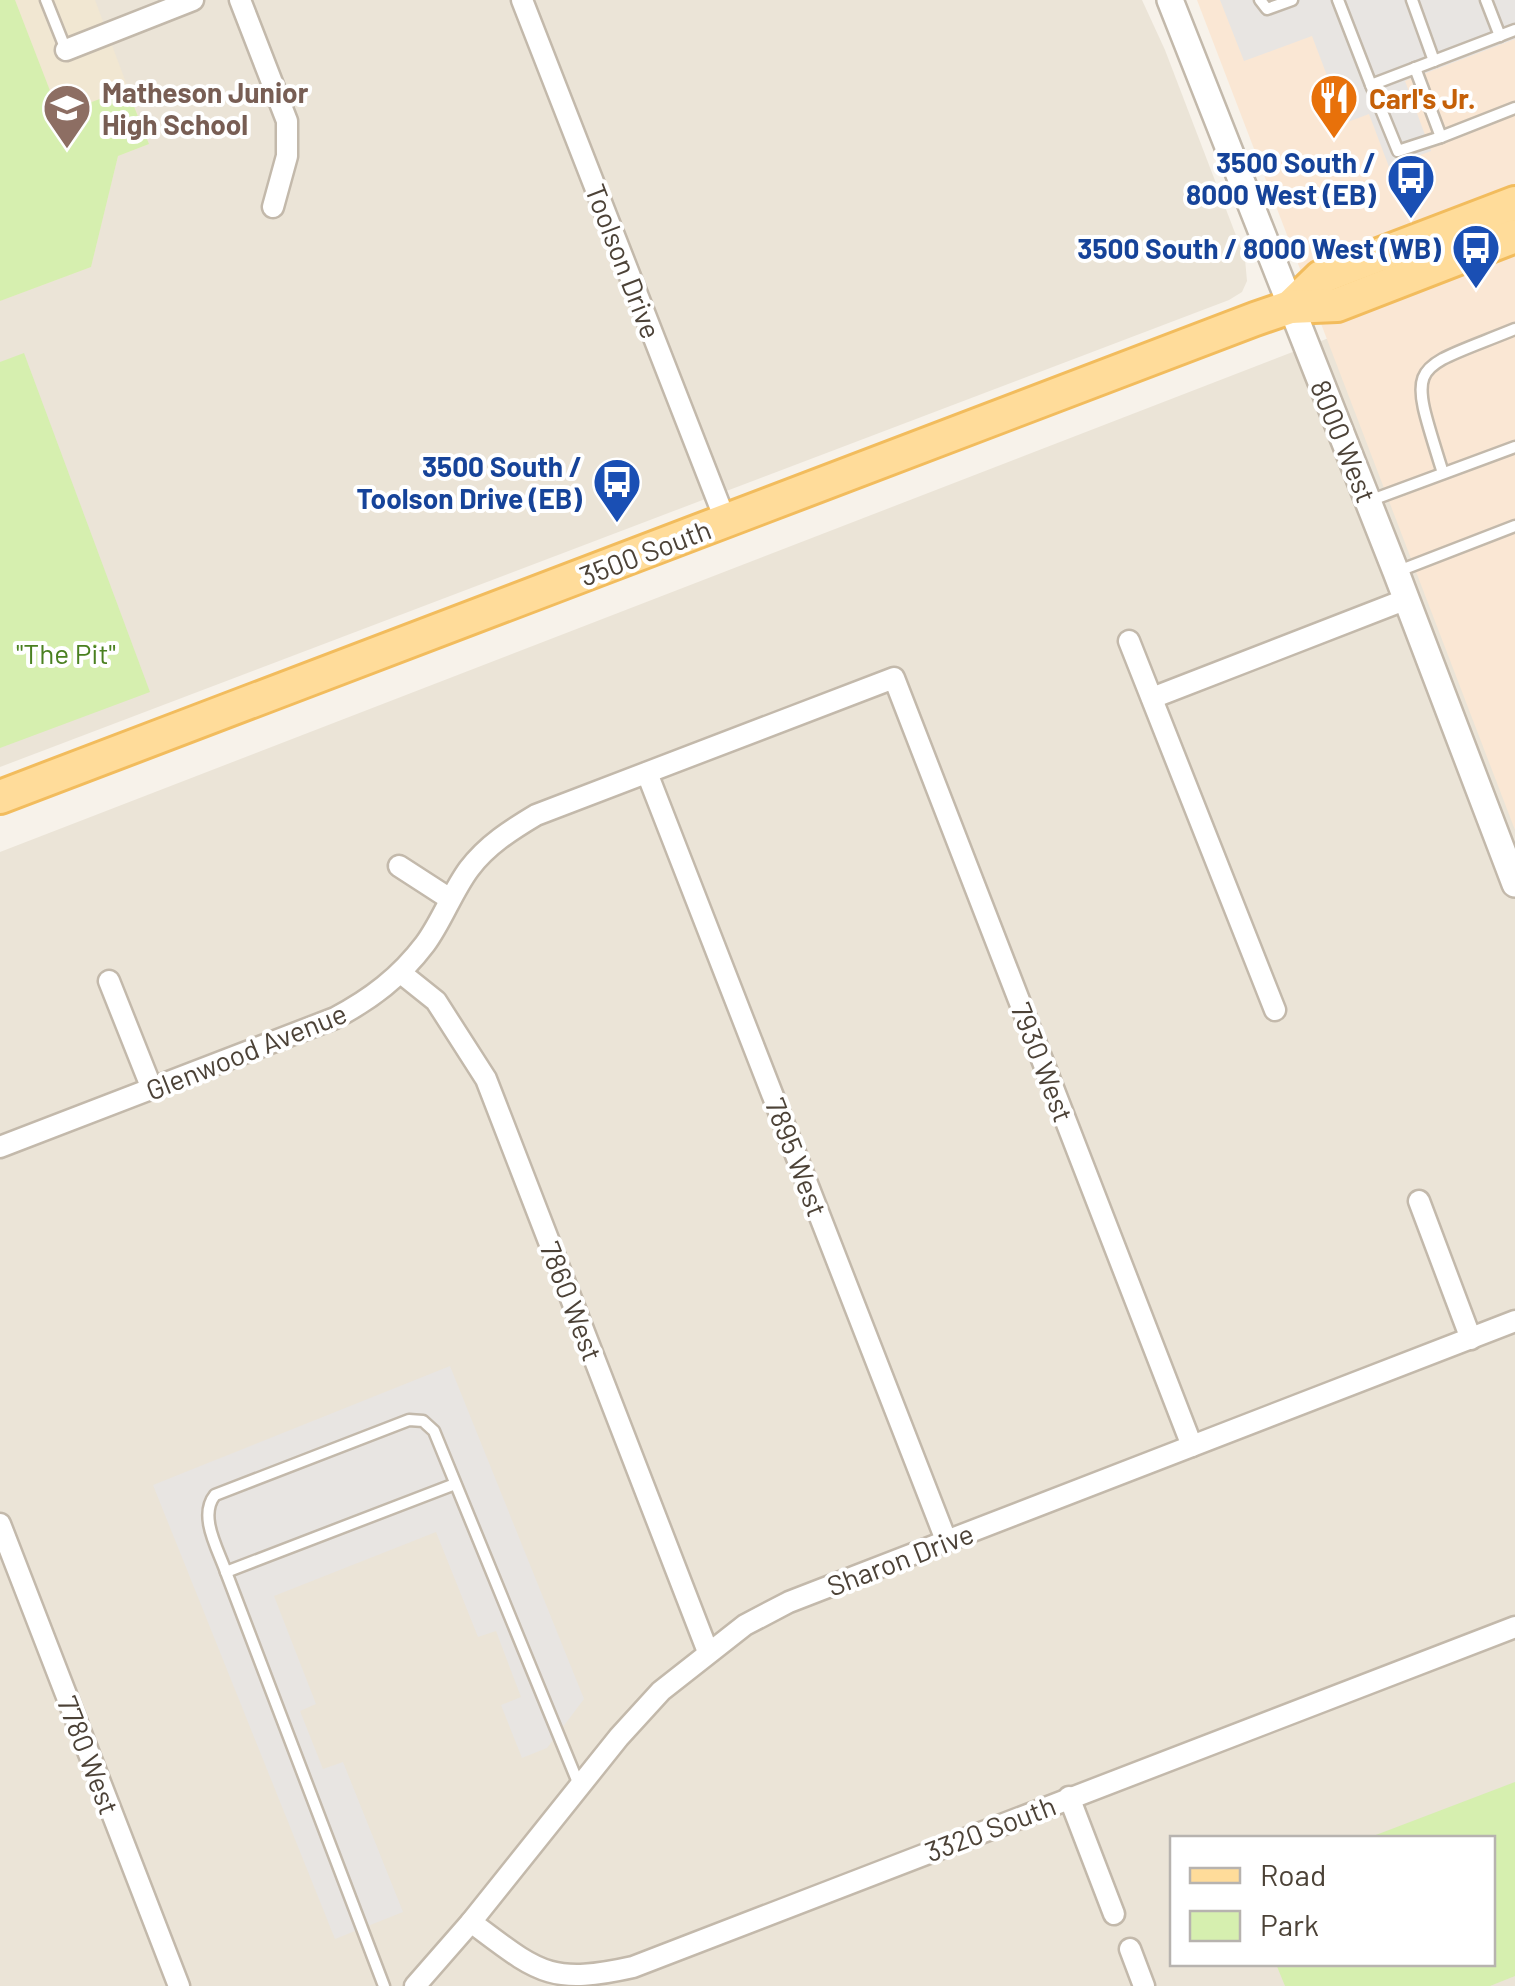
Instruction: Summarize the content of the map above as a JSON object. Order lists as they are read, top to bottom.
{
  "streets": {
    "main road": ["3500 South"],
    "street": [
      "Toolson Drive",
      "8000 West",
      "Glenwood Avenue",
      "7930 West",
      "7895 West",
      "7860 West",
      "Sharon Drive",
      "7780 West",
      "3320 South"
    ]
  },
  "crossings": [
    ["Toolson Drive", "3500 South"],
    ["8000 West", "3500 South"],
    ["Glenwood Avenue", "7930 West"],
    ["Glenwood Avenue", "7895 West"],
    ["Glenwood Avenue", "7860 West"],
    ["7930 West", "Sharon Drive"],
    ["7895 West", "Sharon Drive"],
    ["7860 West", "Sharon Drive"],
    ["Sharon Drive", "3320 South"]
  ],
  "parks": ["\"The Pit\""],
  "places": {
    "restaurant": ["Carl's Jr."],
    "school or university": ["Matheson Junior High School"],
    "bus stop": ["3500 South / 8000 West (EB)", "3500 South / 8000 West (WB)", "3500 South / Toolson Drive (EB)"]
  },
  "legend": ["Road", "Park"]
}
